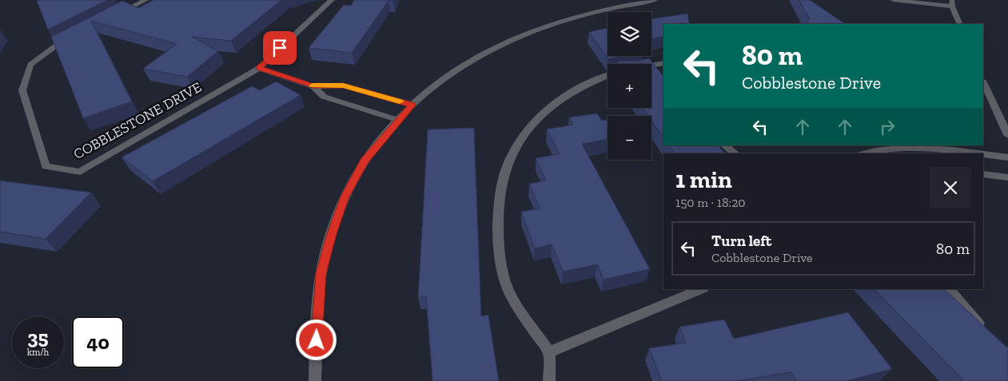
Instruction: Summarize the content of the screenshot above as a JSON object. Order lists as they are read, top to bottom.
{
  "streets": {
    "street": ["COBBLESTONE DRIVE"]
  },
  "page": {
    "map_buttons": ["+", "−"],
    "turn": ["80 m", "Cobblestone Drive"],
    "heading": ["1 min", "150 m · 18:20"],
    "list": [
      {
        "name": "Turn left",
        "note": "Cobblestone Drive",
        "value": "80 m"
      }
    ],
    "speed": "35 km/h",
    "limit": "40"
  }
}
